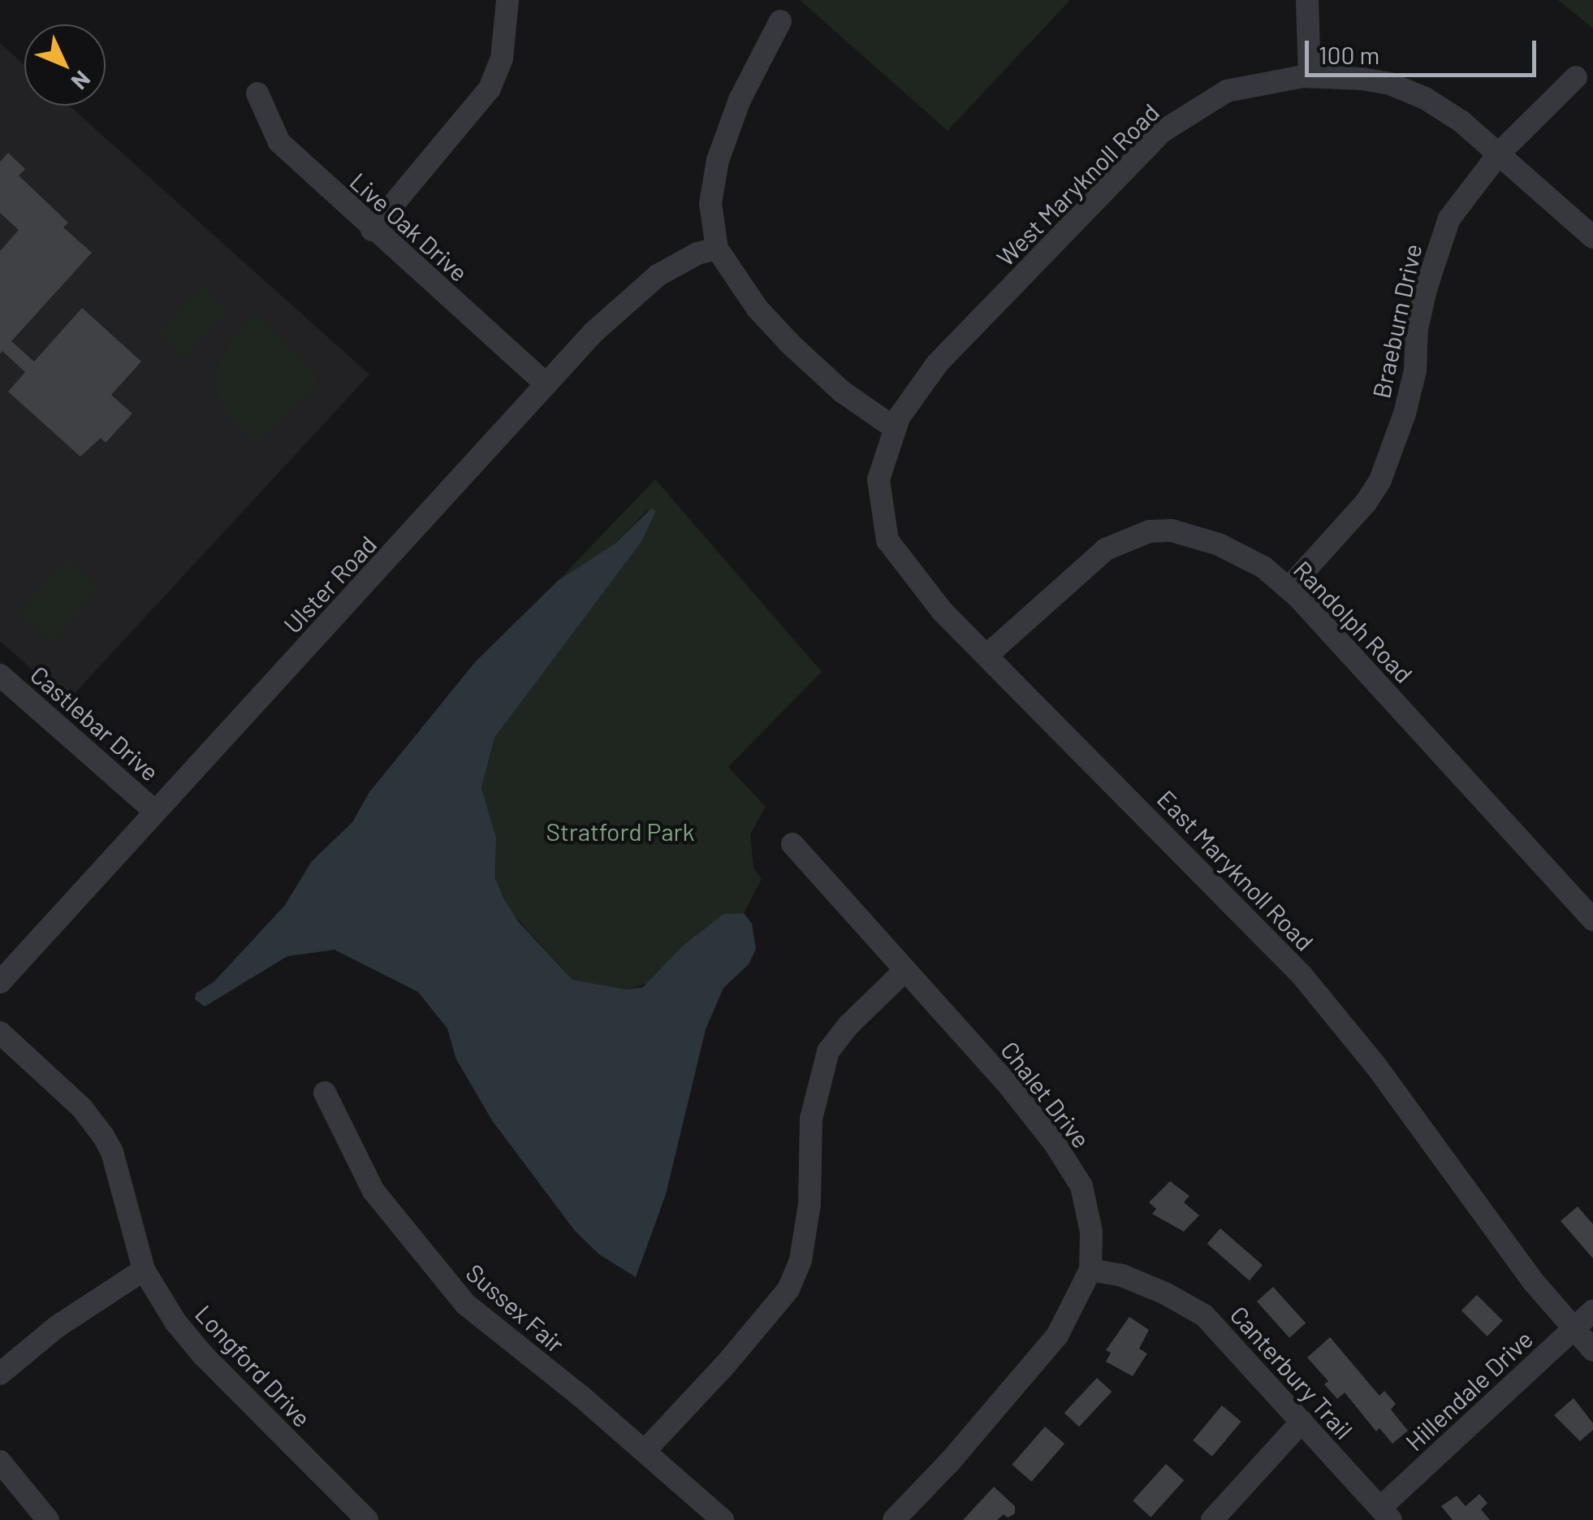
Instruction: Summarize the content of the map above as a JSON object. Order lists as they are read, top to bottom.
{
  "streets": {
    "street": [
      "West Maryknoll Road",
      "Live Oak Drive",
      "Braeburn Drive",
      "Ulster Road",
      "Randolph Road",
      "Castlebar Drive",
      "East Maryknoll Road",
      "Chalet Drive",
      "Sussex Fair",
      "Longford Drive",
      "Canterbury Trail",
      "Hillendale Drive"
    ]
  },
  "crossings": [
    ["West Maryknoll Road", "Braeburn Drive"],
    ["West Maryknoll Road", "East Maryknoll Road"],
    ["Live Oak Drive", "Ulster Road"],
    ["Braeburn Drive", "Randolph Road"],
    ["Ulster Road", "Castlebar Drive"],
    ["Randolph Road", "East Maryknoll Road"],
    ["East Maryknoll Road", "Hillendale Drive"],
    ["Chalet Drive", "Canterbury Trail"],
    ["Canterbury Trail", "Hillendale Drive"]
  ],
  "parks": ["Stratford Park"],
  "scale_bar": "100 m",
  "north": "bottom right"
}
